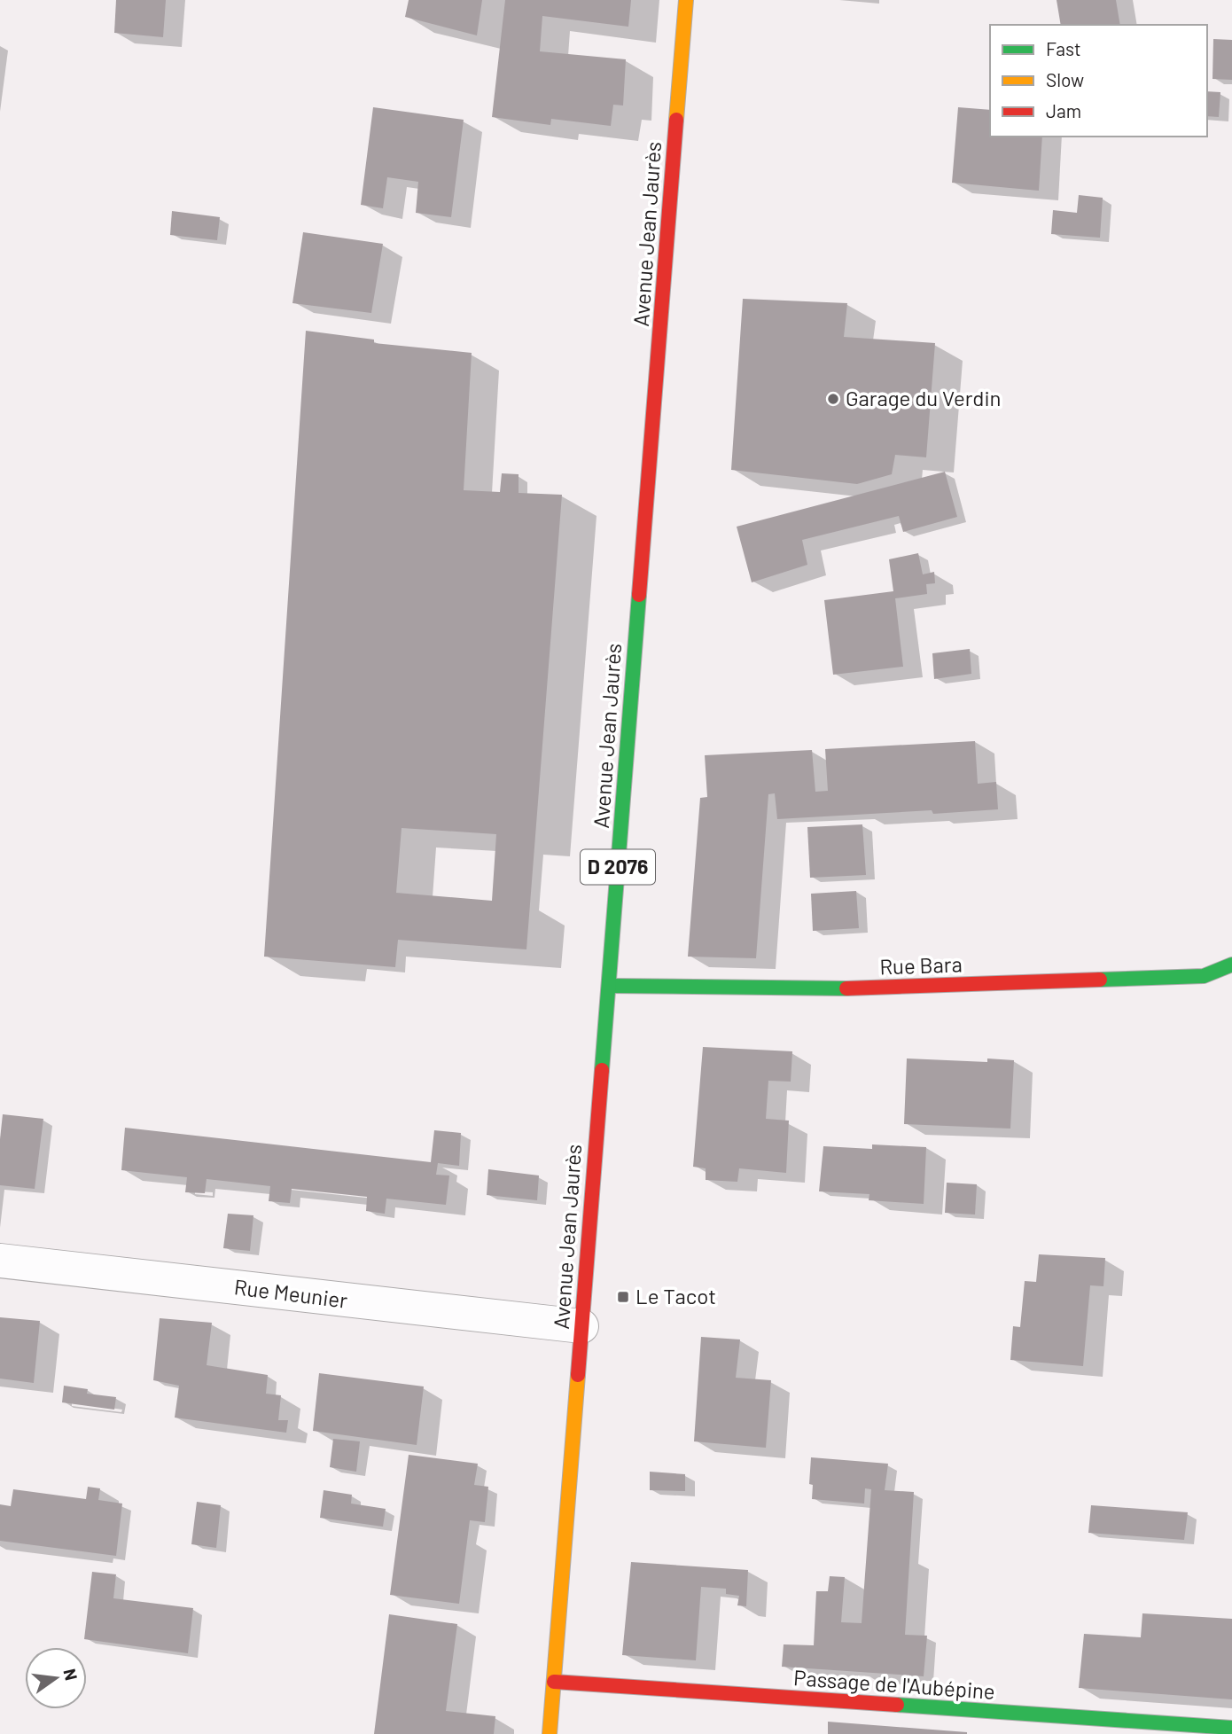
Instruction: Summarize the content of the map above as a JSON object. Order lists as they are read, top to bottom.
{
  "streets": {
    "main road": [
      "Avenue Jean Jaurès",
      "D 2076",
      "Rue Bara",
      "Passage de l'Aubépine"
    ],
    "street": ["Rue Meunier"]
  },
  "crossings": [
    ["Avenue Jean Jaurès", "Rue Bara"],
    ["Avenue Jean Jaurès", "Rue Meunier"],
    ["Avenue Jean Jaurès", "Passage de l'Aubépine"]
  ],
  "places": {
    "other": ["Garage du Verdin"],
    "transit": ["Le Tacot"]
  },
  "legend": ["Fast", "Slow", "Jam"],
  "north": "right"
}
